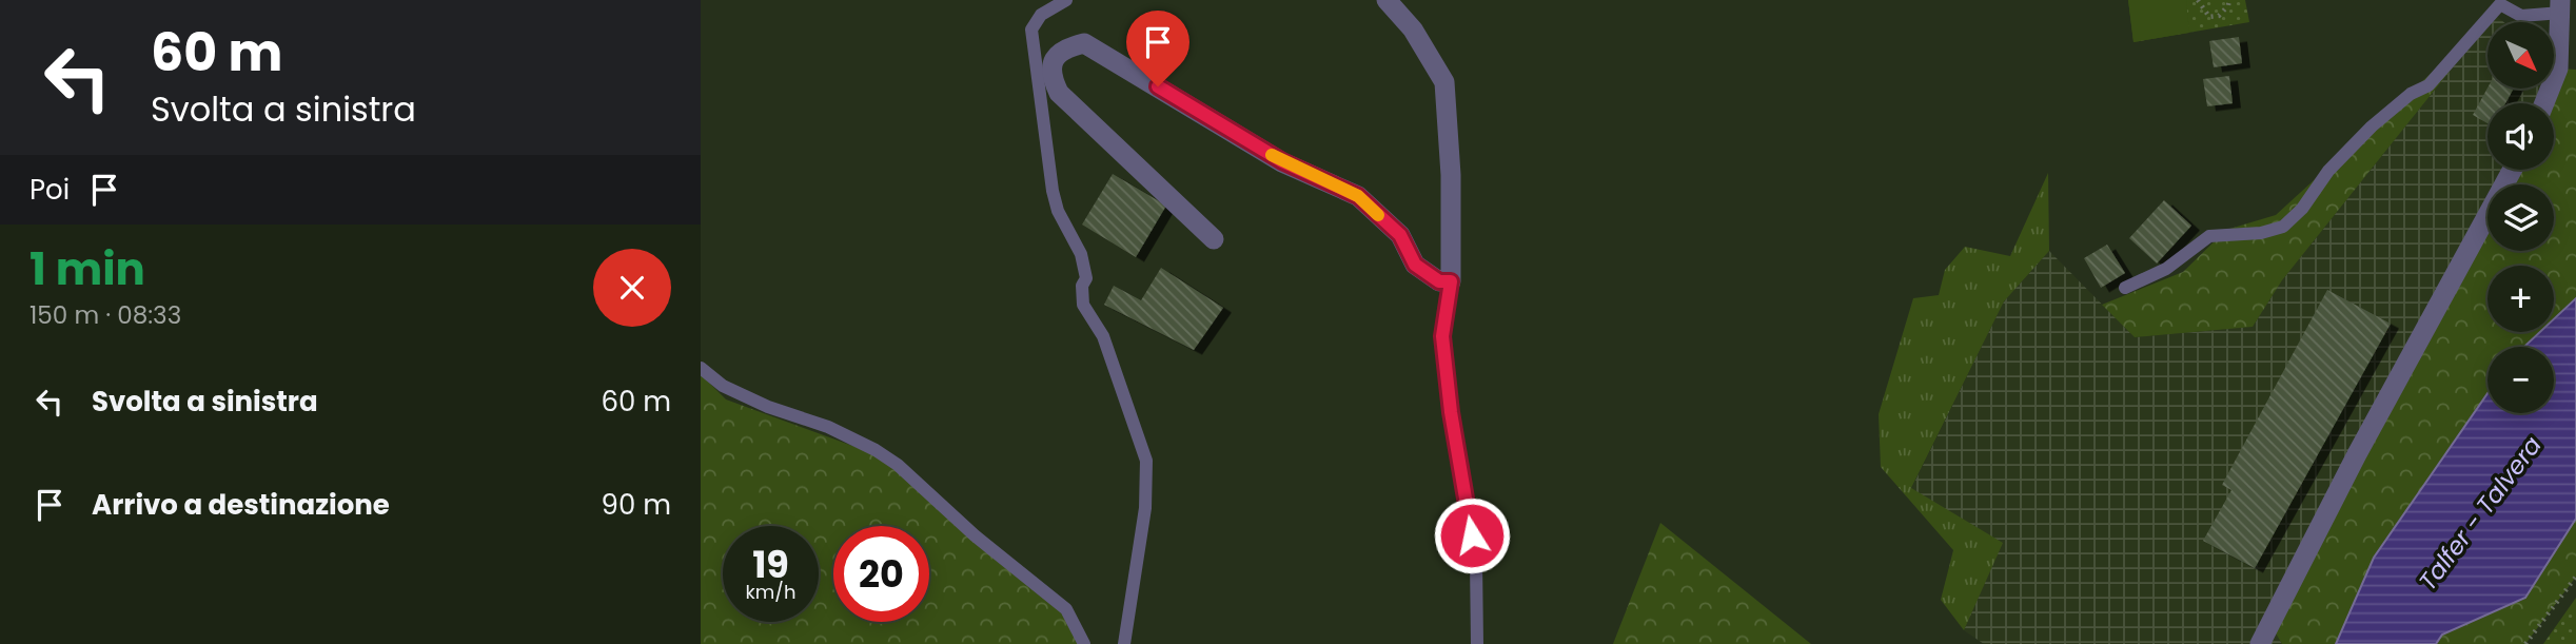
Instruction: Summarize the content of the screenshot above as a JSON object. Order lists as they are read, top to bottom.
{
  "water": ["Talfer - Talvera"],
  "north": "bottom right",
  "page": {
    "turn": ["60 m", "Svolta a sinistra"],
    "map_buttons": ["+", "−"],
    "then": "Poi",
    "heading": ["1 min", "150 m · 08:33"],
    "list": [
      {
        "name": "Svolta a sinistra",
        "value": "60 m"
      },
      {
        "name": "Arrivo a destinazione",
        "value": "90 m"
      }
    ],
    "speed": "19 km/h",
    "limit": "20"
  }
}
